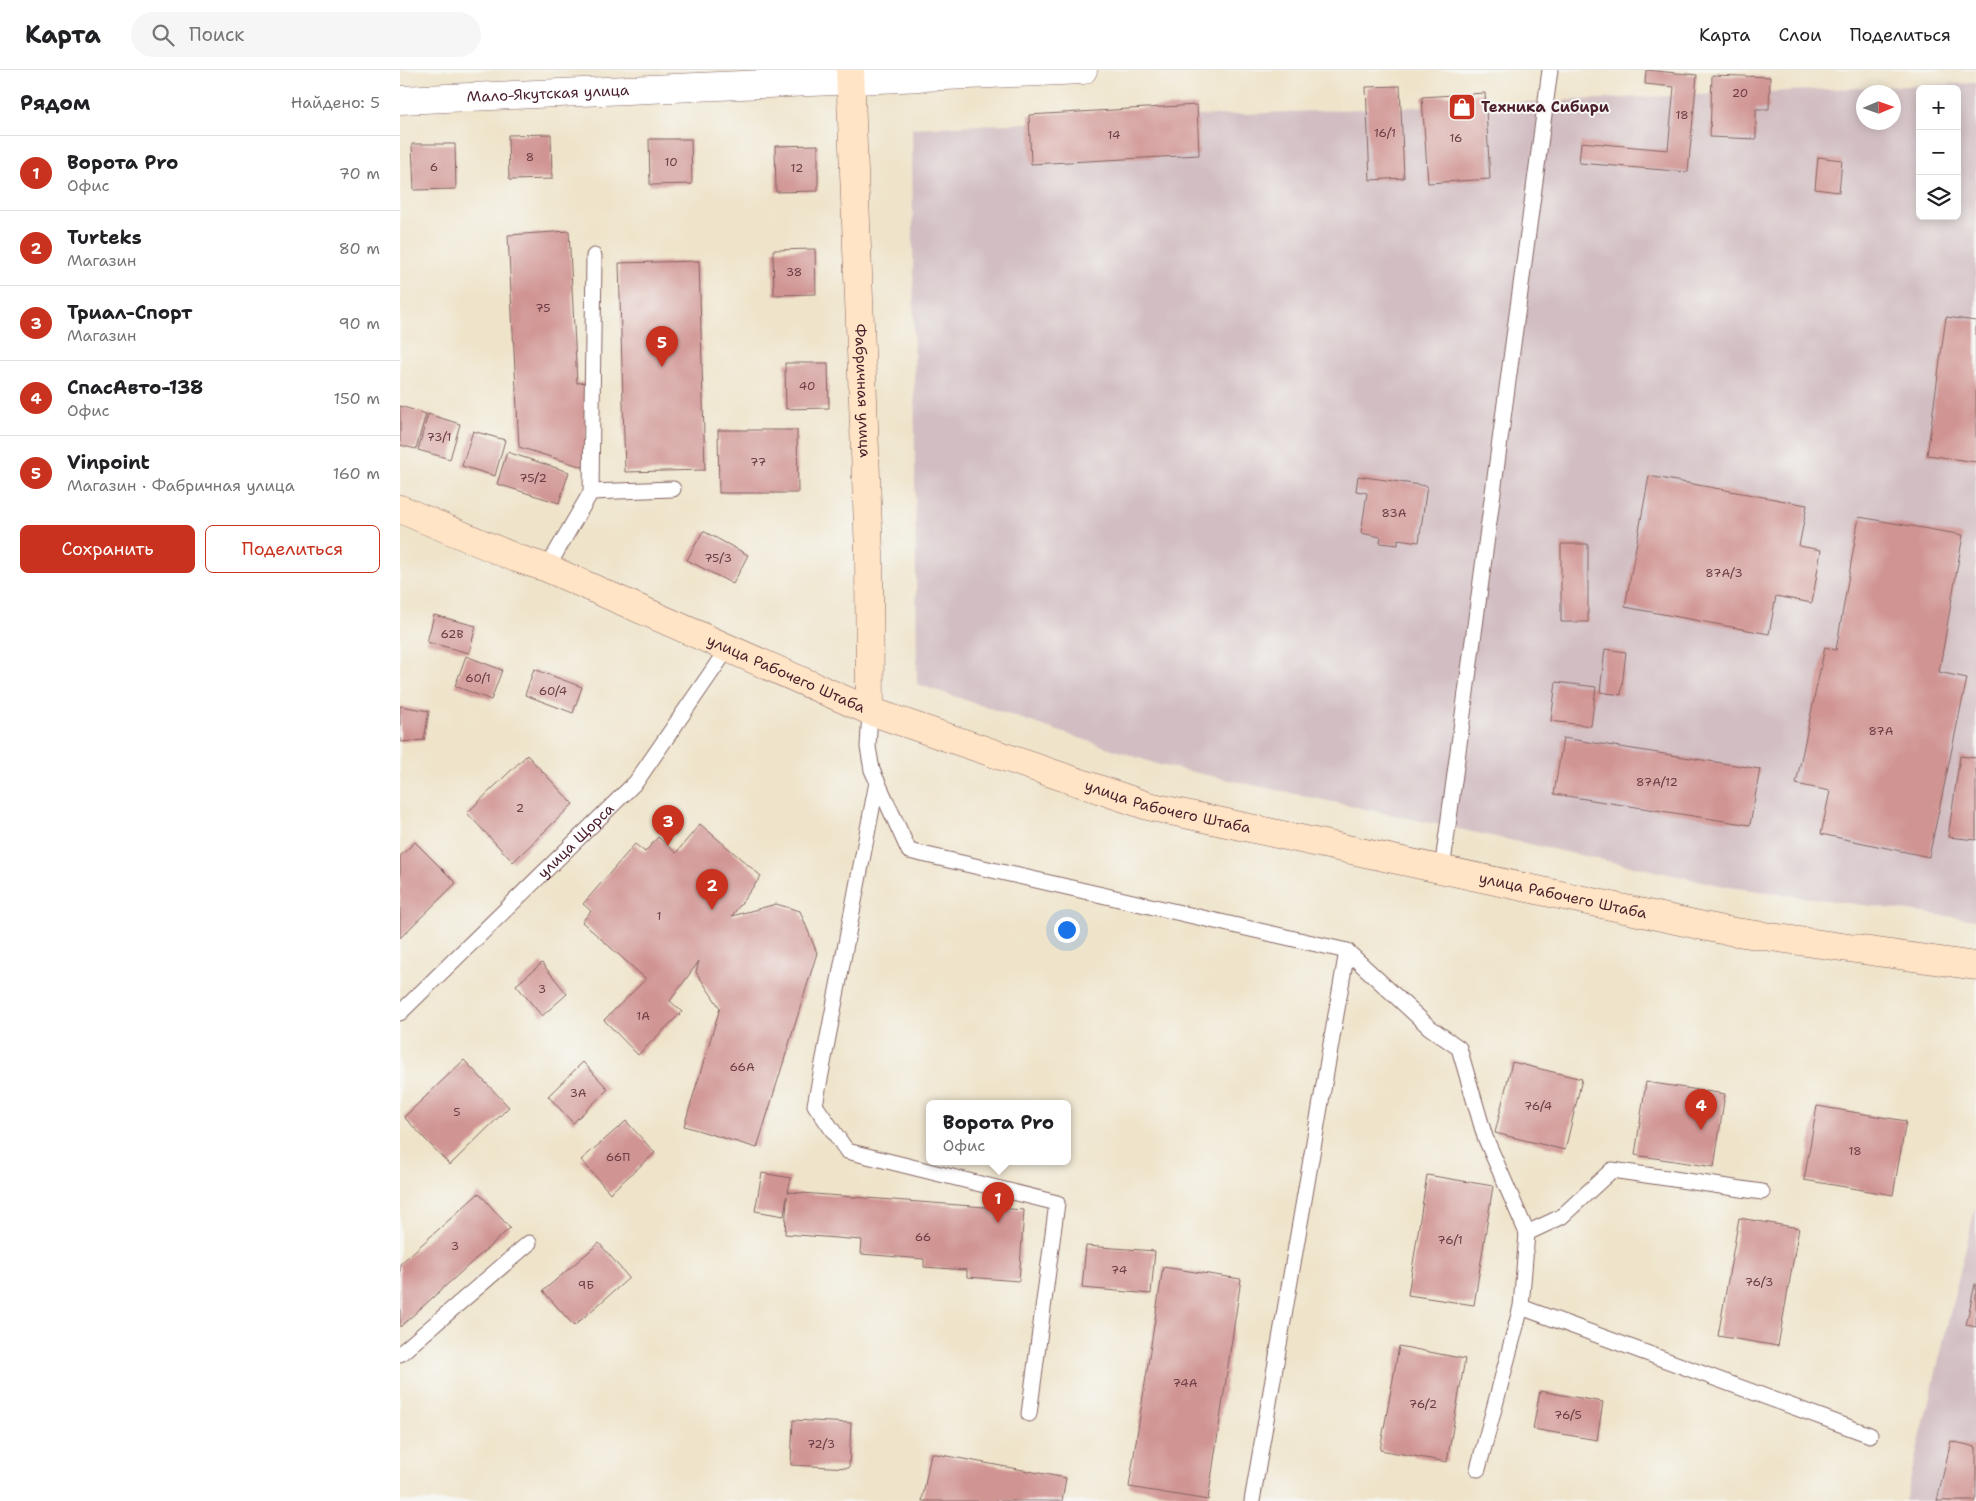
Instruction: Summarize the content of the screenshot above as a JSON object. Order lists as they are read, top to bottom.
{
  "streets": {
    "main road": ["Фабричная улица", "улица Рабочего Штаба"],
    "street": ["Мало-Якутская улица"],
    "lane": ["улица Щорса"]
  },
  "crossings": [
    ["Мало-Якутская улица", "Фабричная улица"],
    ["Фабричная улица", "улица Рабочего Штаба"],
    ["улица Рабочего Штаба", "улица Щорса"]
  ],
  "places": {
    "shop": ["Техника Сибири"]
  },
  "house_numbers": [
    "20",
    "18",
    "16/1",
    "14",
    "16",
    "8",
    "10",
    "6",
    "12",
    "38",
    "75",
    "40",
    "73/1",
    "77",
    "75/2",
    "83А",
    "75/3",
    "87А/3",
    "62В",
    "60/1",
    "60/4",
    "87А",
    "87А/12",
    "2",
    "1",
    "3",
    "1А",
    "66А",
    "3А",
    "76/4",
    "5",
    "18",
    "66П",
    "66",
    "76/1",
    "3",
    "74",
    "76/3",
    "9Б",
    "74А",
    "76/2",
    "76/5",
    "72/3"
  ],
  "north": "right",
  "page": {
    "header": "Карта",
    "search": "Поиск",
    "nav": ["Карта", "Слои", "Поделиться"],
    "heading": ["Рядом", "Найдено: 5"],
    "map_buttons": ["+", "−"],
    "list": [
      {
        "mark": "1",
        "name": "Ворота Pro",
        "note": "Офис",
        "value": "70 m"
      },
      {
        "mark": "2",
        "name": "Turteks",
        "note": "Магазин",
        "value": "80 m"
      },
      {
        "mark": "3",
        "name": "Триал-Спорт",
        "note": "Магазин",
        "value": "90 m"
      },
      {
        "mark": "4",
        "name": "СпасАвто-138",
        "note": "Офис",
        "value": "150 m"
      },
      {
        "mark": "5",
        "name": "Vinpoint",
        "note": "Магазин · Фабричная улица",
        "value": "160 m"
      }
    ],
    "pins": [
      "5",
      "3",
      "2",
      "4",
      "1"
    ],
    "buttons": ["Сохранить", "Поделиться"],
    "popup": ["Ворота Pro", "Офис"]
  }
}
